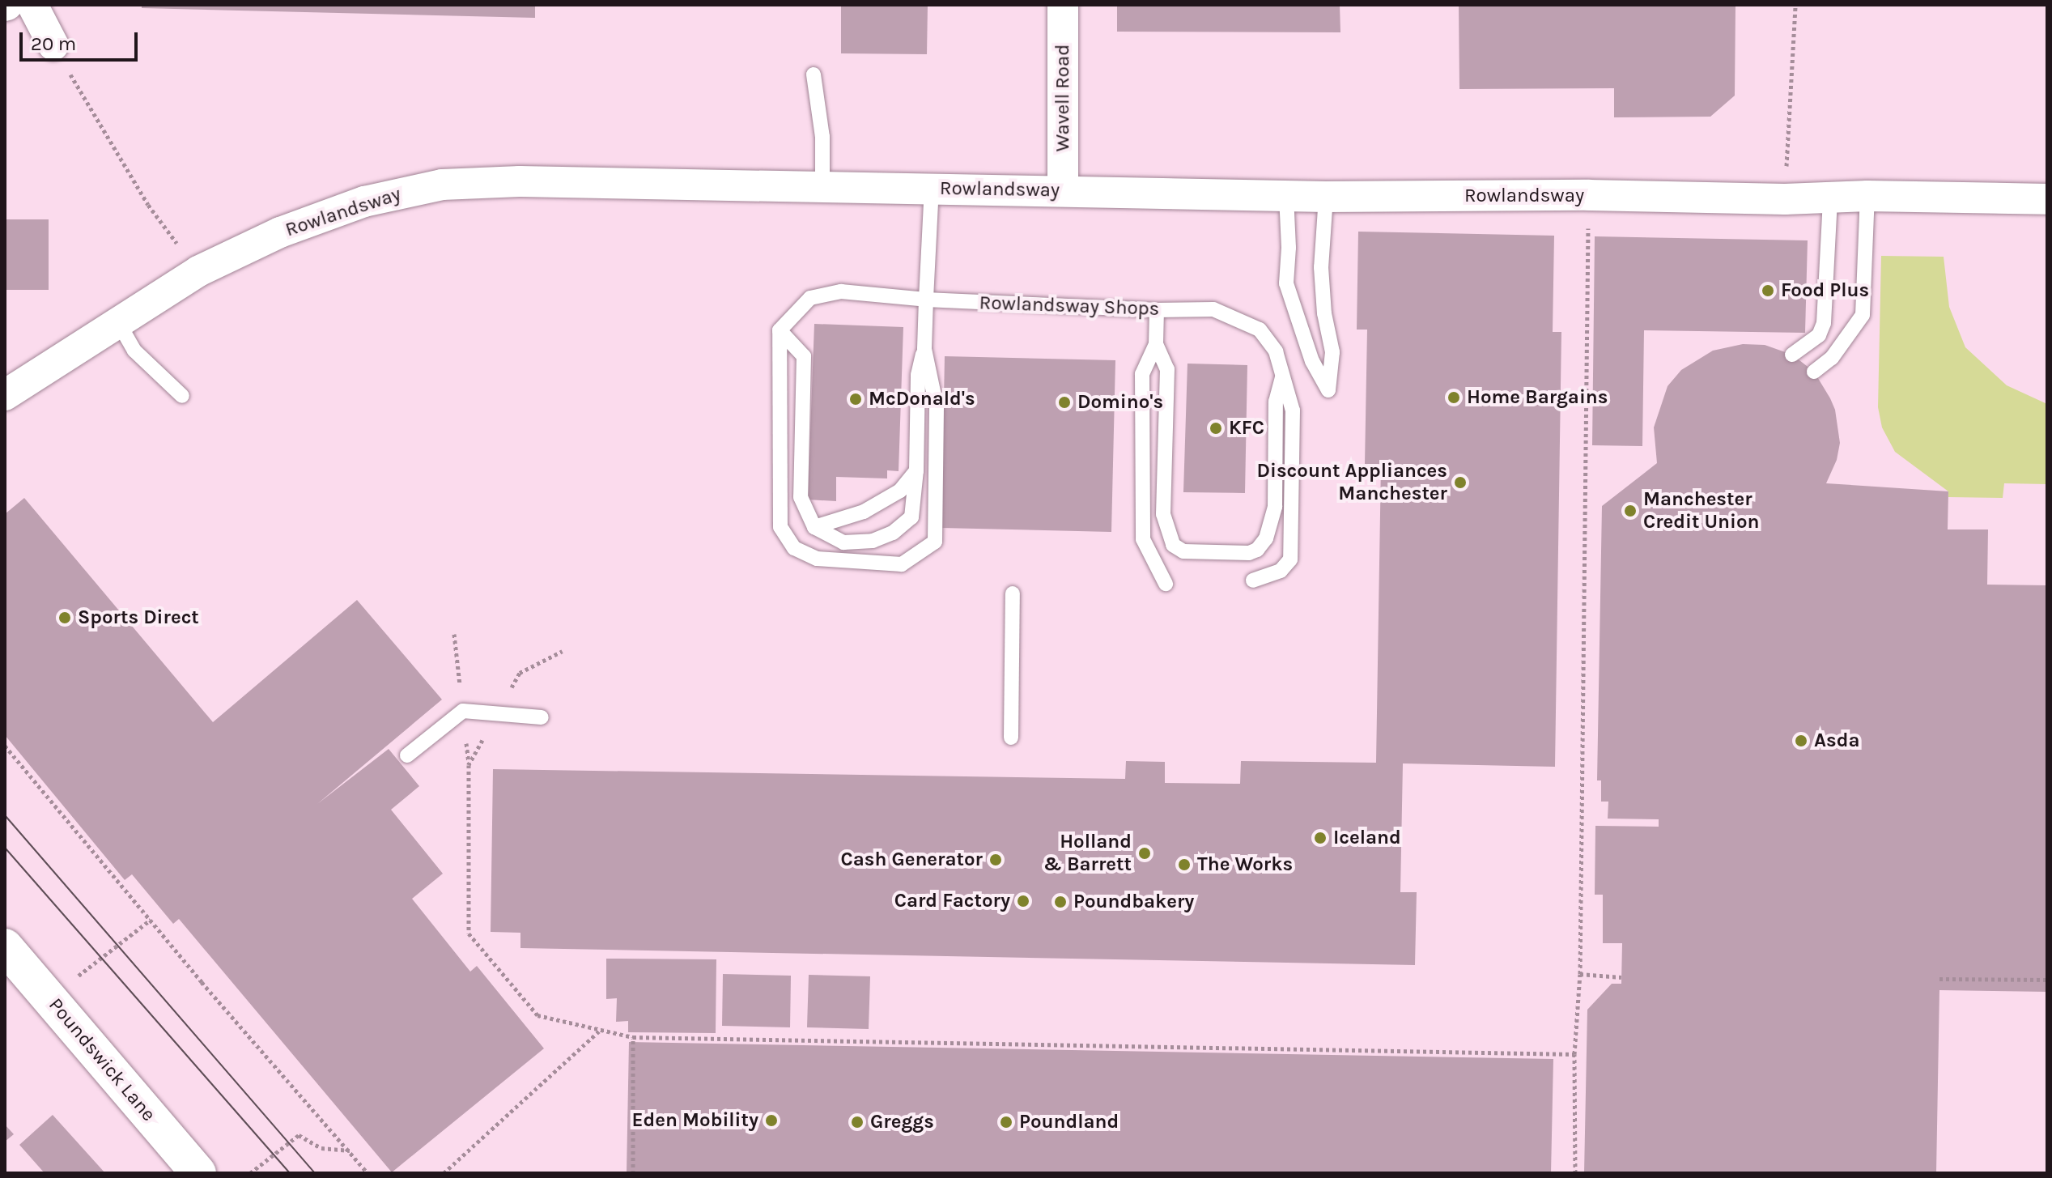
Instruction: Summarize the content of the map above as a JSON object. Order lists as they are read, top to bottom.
{
  "streets": {
    "street": ["Wavell Road", "Rowlandsway", "Poundswick Lane"],
    "lane": ["Rowlandsway Shops"]
  },
  "crossings": [
    ["Wavell Road", "Rowlandsway"]
  ],
  "places": [
    "Food Plus",
    "Home Bargains",
    "McDonald's",
    "Domino's",
    "KFC",
    "Discount Appliances Manchester",
    "Manchester Credit Union",
    "Sports Direct",
    "Asda",
    "Iceland",
    "Holland & Barrett",
    "Cash Generator",
    "The Works",
    "Card Factory",
    "Poundbakery",
    "Eden Mobility",
    "Greggs",
    "Poundland"
  ],
  "scale_bar": "20 m"
}
